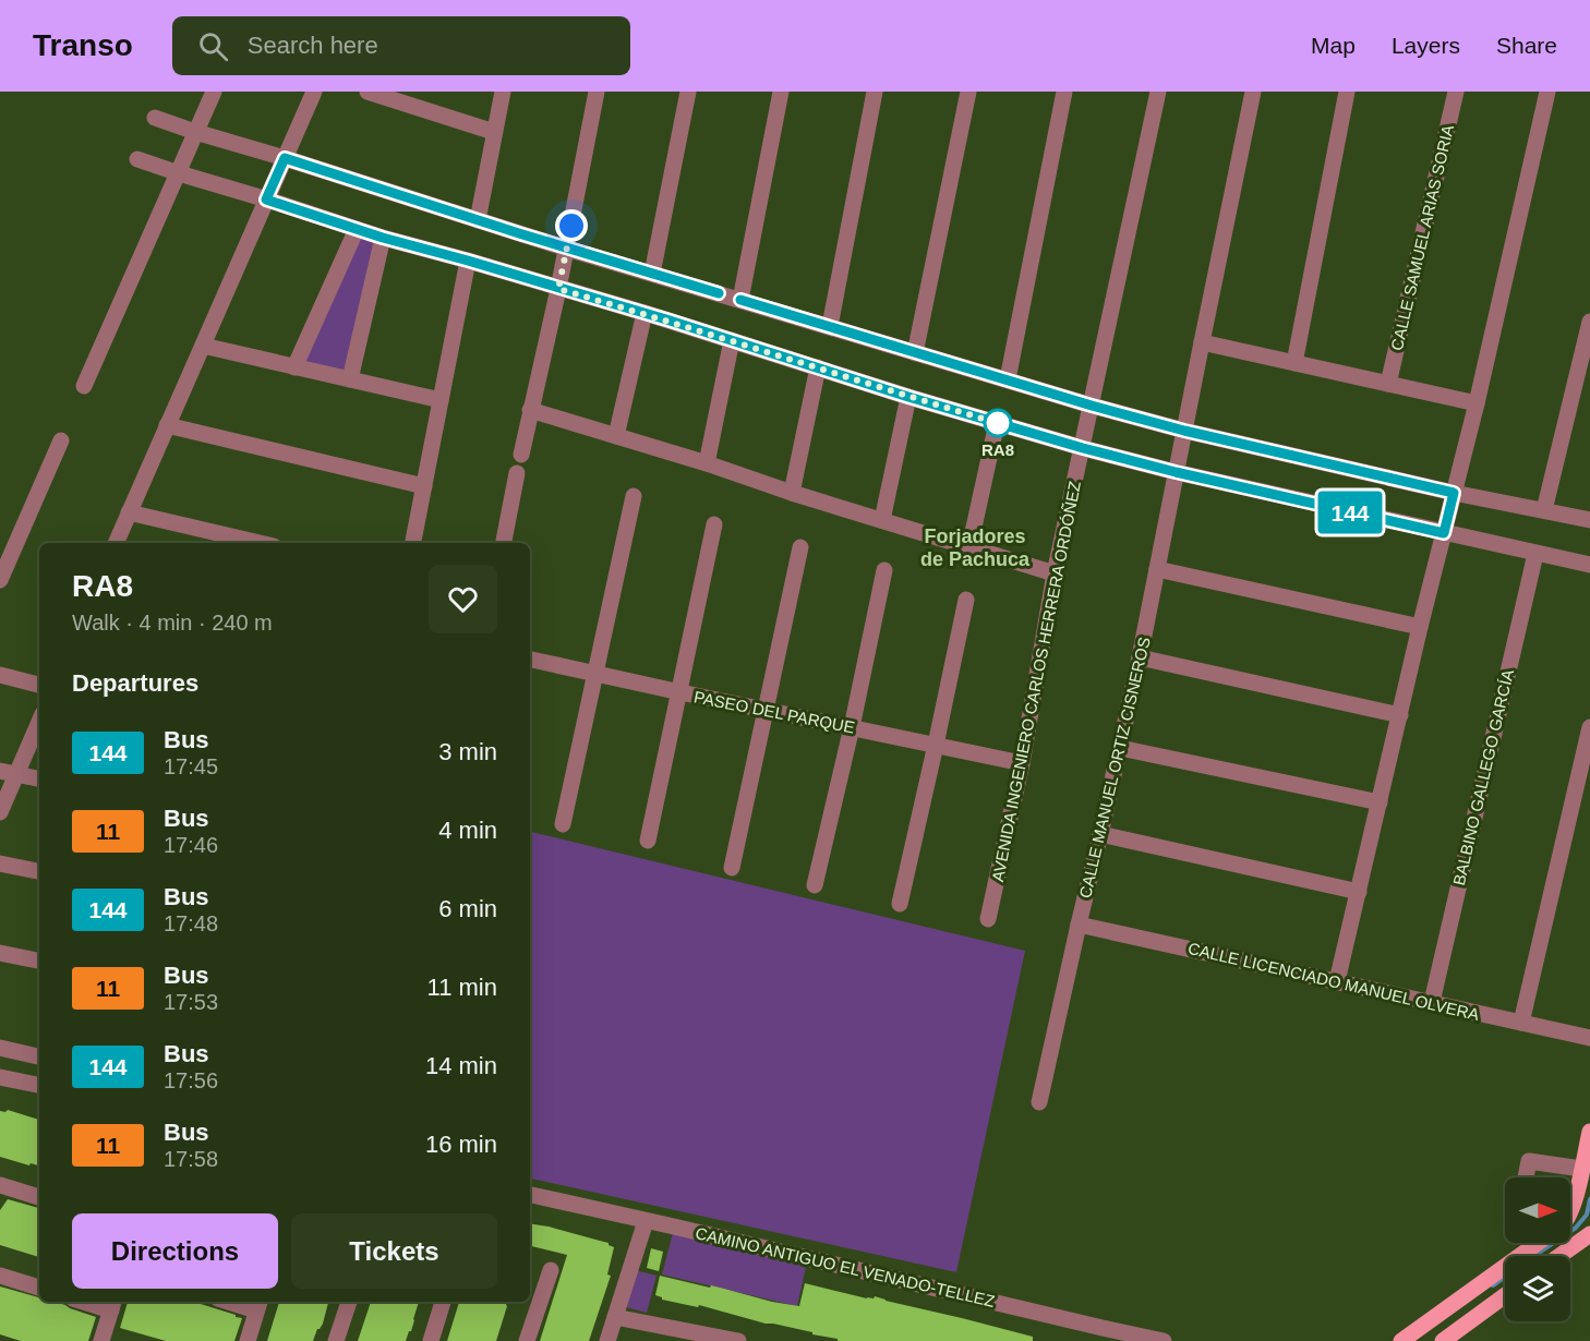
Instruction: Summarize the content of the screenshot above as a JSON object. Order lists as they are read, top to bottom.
{
  "streets": {
    "street": [
      "CALLE SAMUEL ARIAS SORIA",
      "AVENIDA INGENIERO CARLOS HERRERA ORDÓÑEZ",
      "PASEO DEL PARQUE",
      "CALLE MANUEL ORTIZ CISNEROS",
      "BALBINO GALLEGO GARCÍA",
      "CALLE LICENCIADO MANUEL OLVERA",
      "CAMINO ANTIGUO EL VENADO-TELLEZ"
    ]
  },
  "crossings": [
    ["AVENIDA INGENIERO CARLOS HERRERA ORDÓÑEZ", "PASEO DEL PARQUE"],
    ["CALLE MANUEL ORTIZ CISNEROS", "CALLE LICENCIADO MANUEL OLVERA"],
    ["BALBINO GALLEGO GARCÍA", "CALLE LICENCIADO MANUEL OLVERA"]
  ],
  "districts": ["Forjadores de Pachuca"],
  "places": ["RA8"],
  "lines": ["bus line 144"],
  "north": "right",
  "page": {
    "header": "Transo",
    "search": "Search here",
    "nav": ["Map", "Layers", "Share"],
    "on_map": "144",
    "heading": [
      ["RA8", "Walk · 4 min · 240 m"],
      "Departures"
    ],
    "list": [
      {
        "mark": "144",
        "name": "Bus",
        "note": "17:45",
        "value": "3 min"
      },
      {
        "mark": "11",
        "name": "Bus",
        "note": "17:46",
        "value": "4 min"
      },
      {
        "mark": "144",
        "name": "Bus",
        "note": "17:48",
        "value": "6 min"
      },
      {
        "mark": "11",
        "name": "Bus",
        "note": "17:53",
        "value": "11 min"
      },
      {
        "mark": "144",
        "name": "Bus",
        "note": "17:56",
        "value": "14 min"
      },
      {
        "mark": "11",
        "name": "Bus",
        "note": "17:58",
        "value": "16 min"
      }
    ],
    "buttons": ["Directions", "Tickets"]
  }
}
